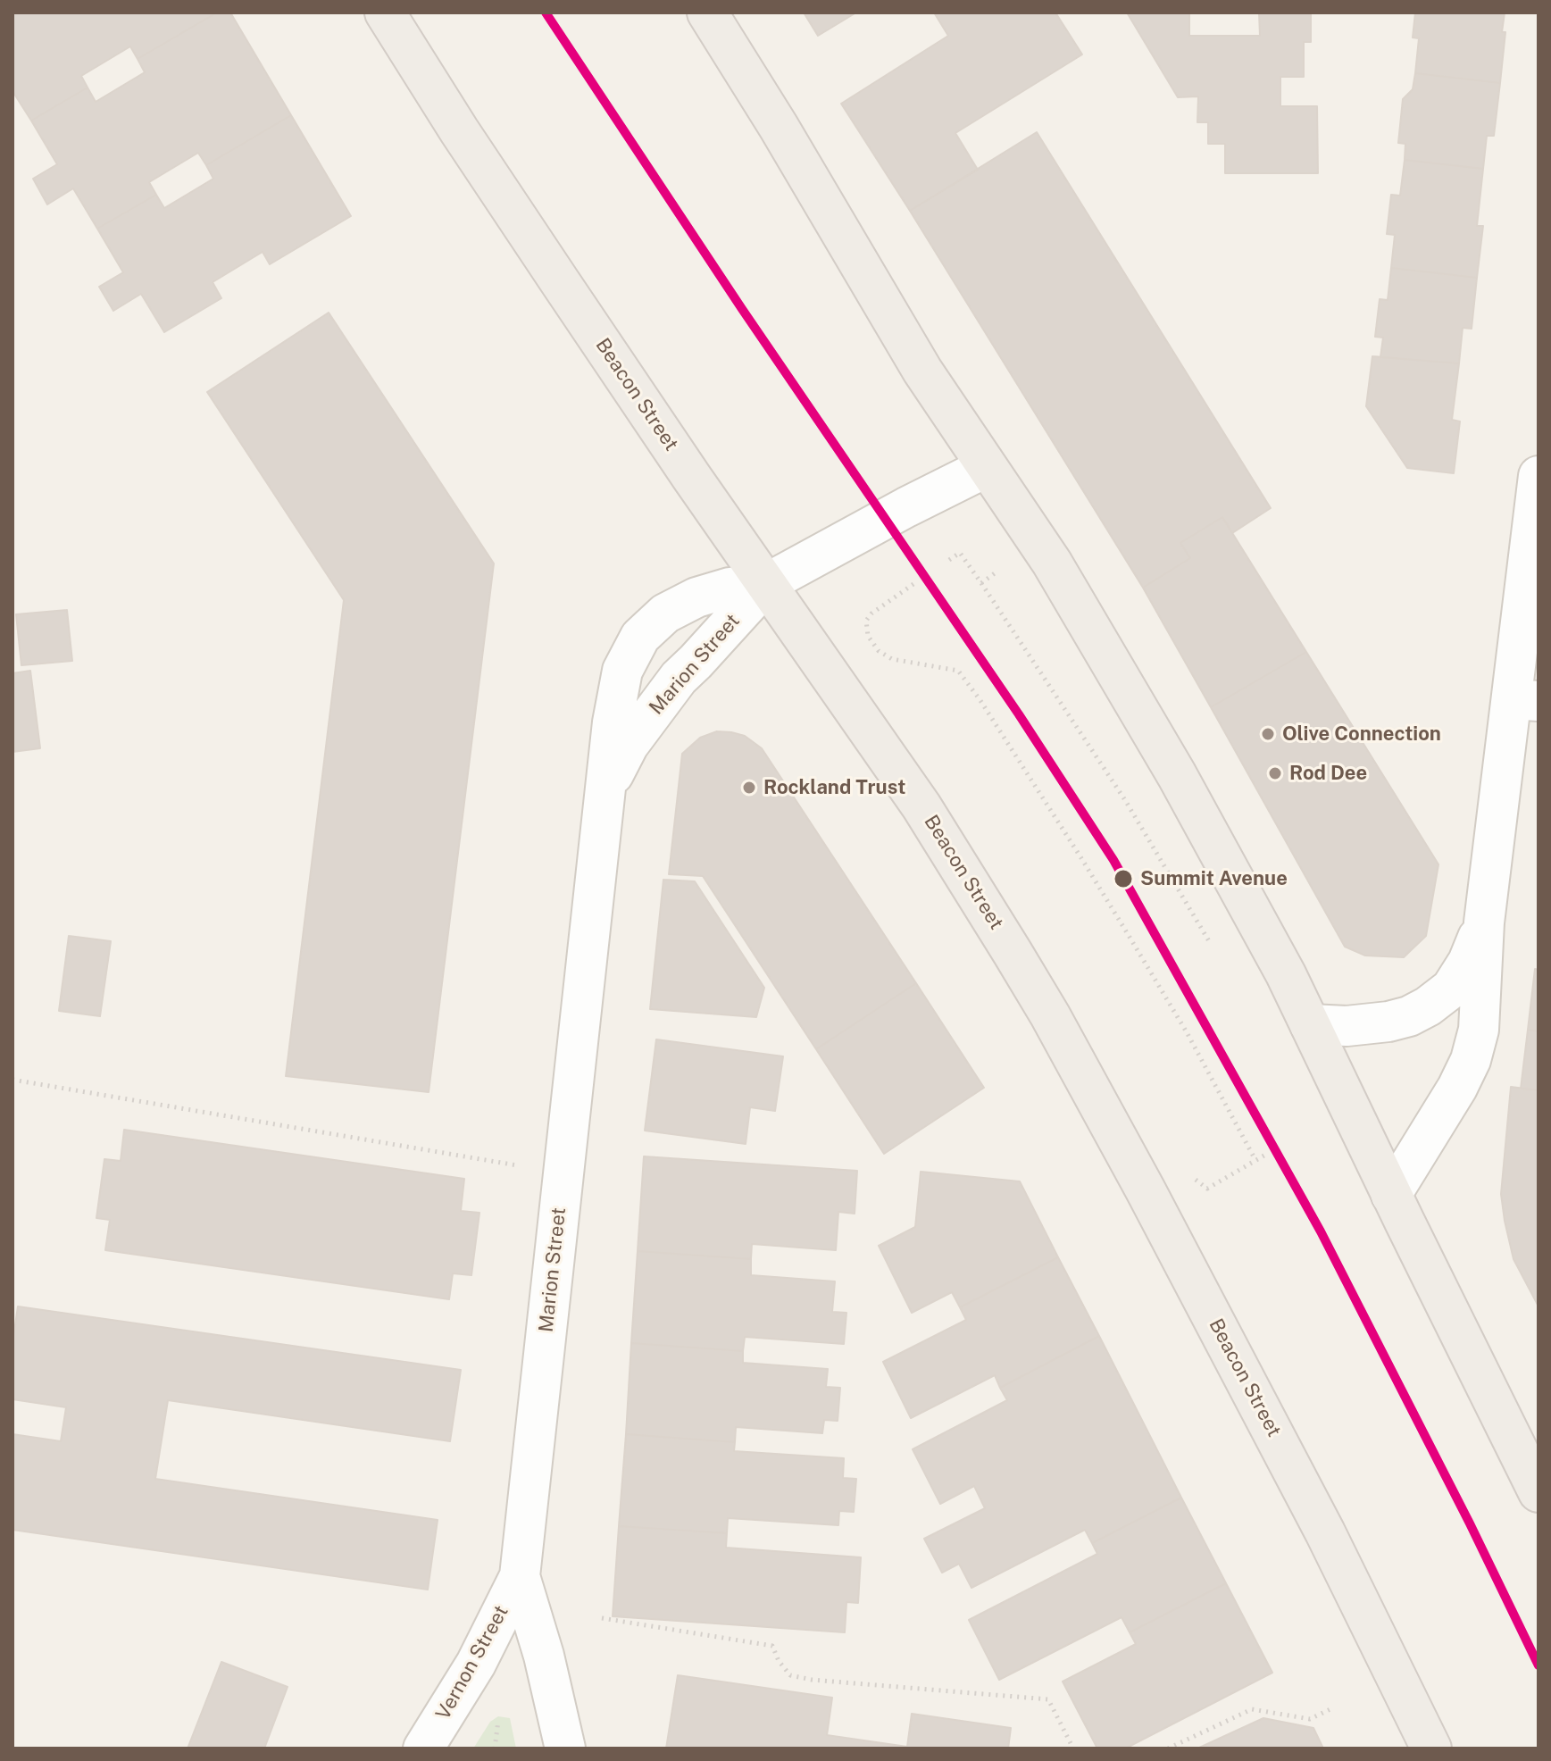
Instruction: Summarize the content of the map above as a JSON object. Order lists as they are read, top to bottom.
{
  "streets": {
    "main road": ["Beacon Street"],
    "street": ["Marion Street", "Vernon Street"]
  },
  "crossings": [
    ["Beacon Street", "Marion Street"],
    ["Marion Street", "Vernon Street"]
  ],
  "places": [
    "Olive Connection",
    "Rod Dee",
    "Rockland Trust",
    "Summit Avenue"
  ]
}
